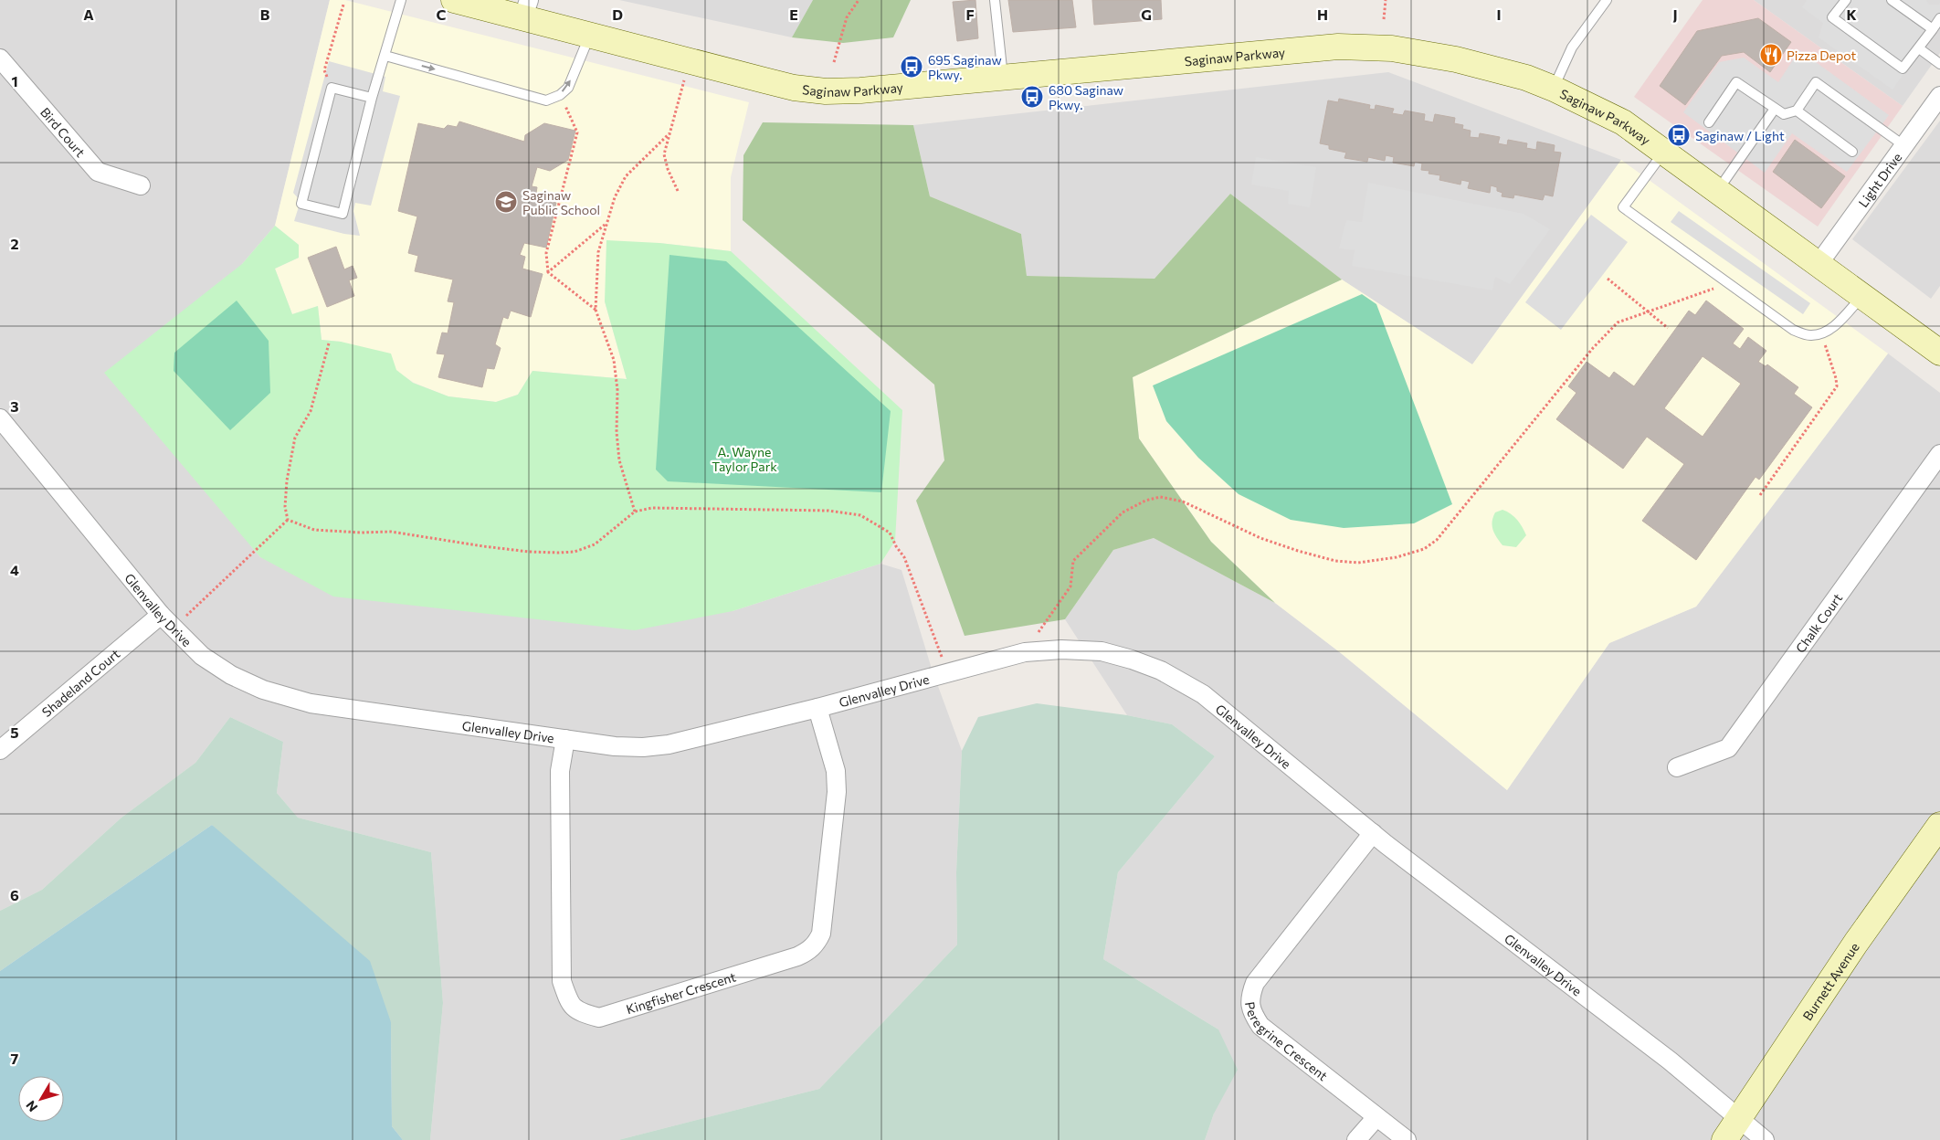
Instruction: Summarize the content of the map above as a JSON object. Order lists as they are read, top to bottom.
{
  "streets": {
    "street": [
      "Saginaw Parkway",
      "Bird Court",
      "Light Drive",
      "Glenvalley Drive",
      "Chalk Court",
      "Shadeland Court",
      "Burnett Avenue",
      "Kingfisher Crescent",
      "Peregrine Crescent"
    ]
  },
  "crossings": [
    ["Saginaw Parkway", "Light Drive"],
    ["Glenvalley Drive", "Shadeland Court"],
    ["Glenvalley Drive", "Burnett Avenue"],
    ["Glenvalley Drive", "Kingfisher Crescent"],
    ["Glenvalley Drive", "Peregrine Crescent"]
  ],
  "parks": ["A. Wayne Taylor Park"],
  "places": {
    "restaurant": ["Pizza Depot"],
    "bus stop": ["695 Saginaw Pkwy.", "680 Saginaw Pkwy.", "Saginaw / Light"],
    "school or university": ["Saginaw Public School"]
  },
  "north": "bottom left",
  "grid": {
    "columns": [
      "A",
      "B",
      "C",
      "D",
      "E",
      "F",
      "G",
      "H",
      "I",
      "J",
      "K"
    ],
    "rows": [
      "1",
      "2",
      "3",
      "4",
      "5",
      "6",
      "7"
    ]
  }
}
